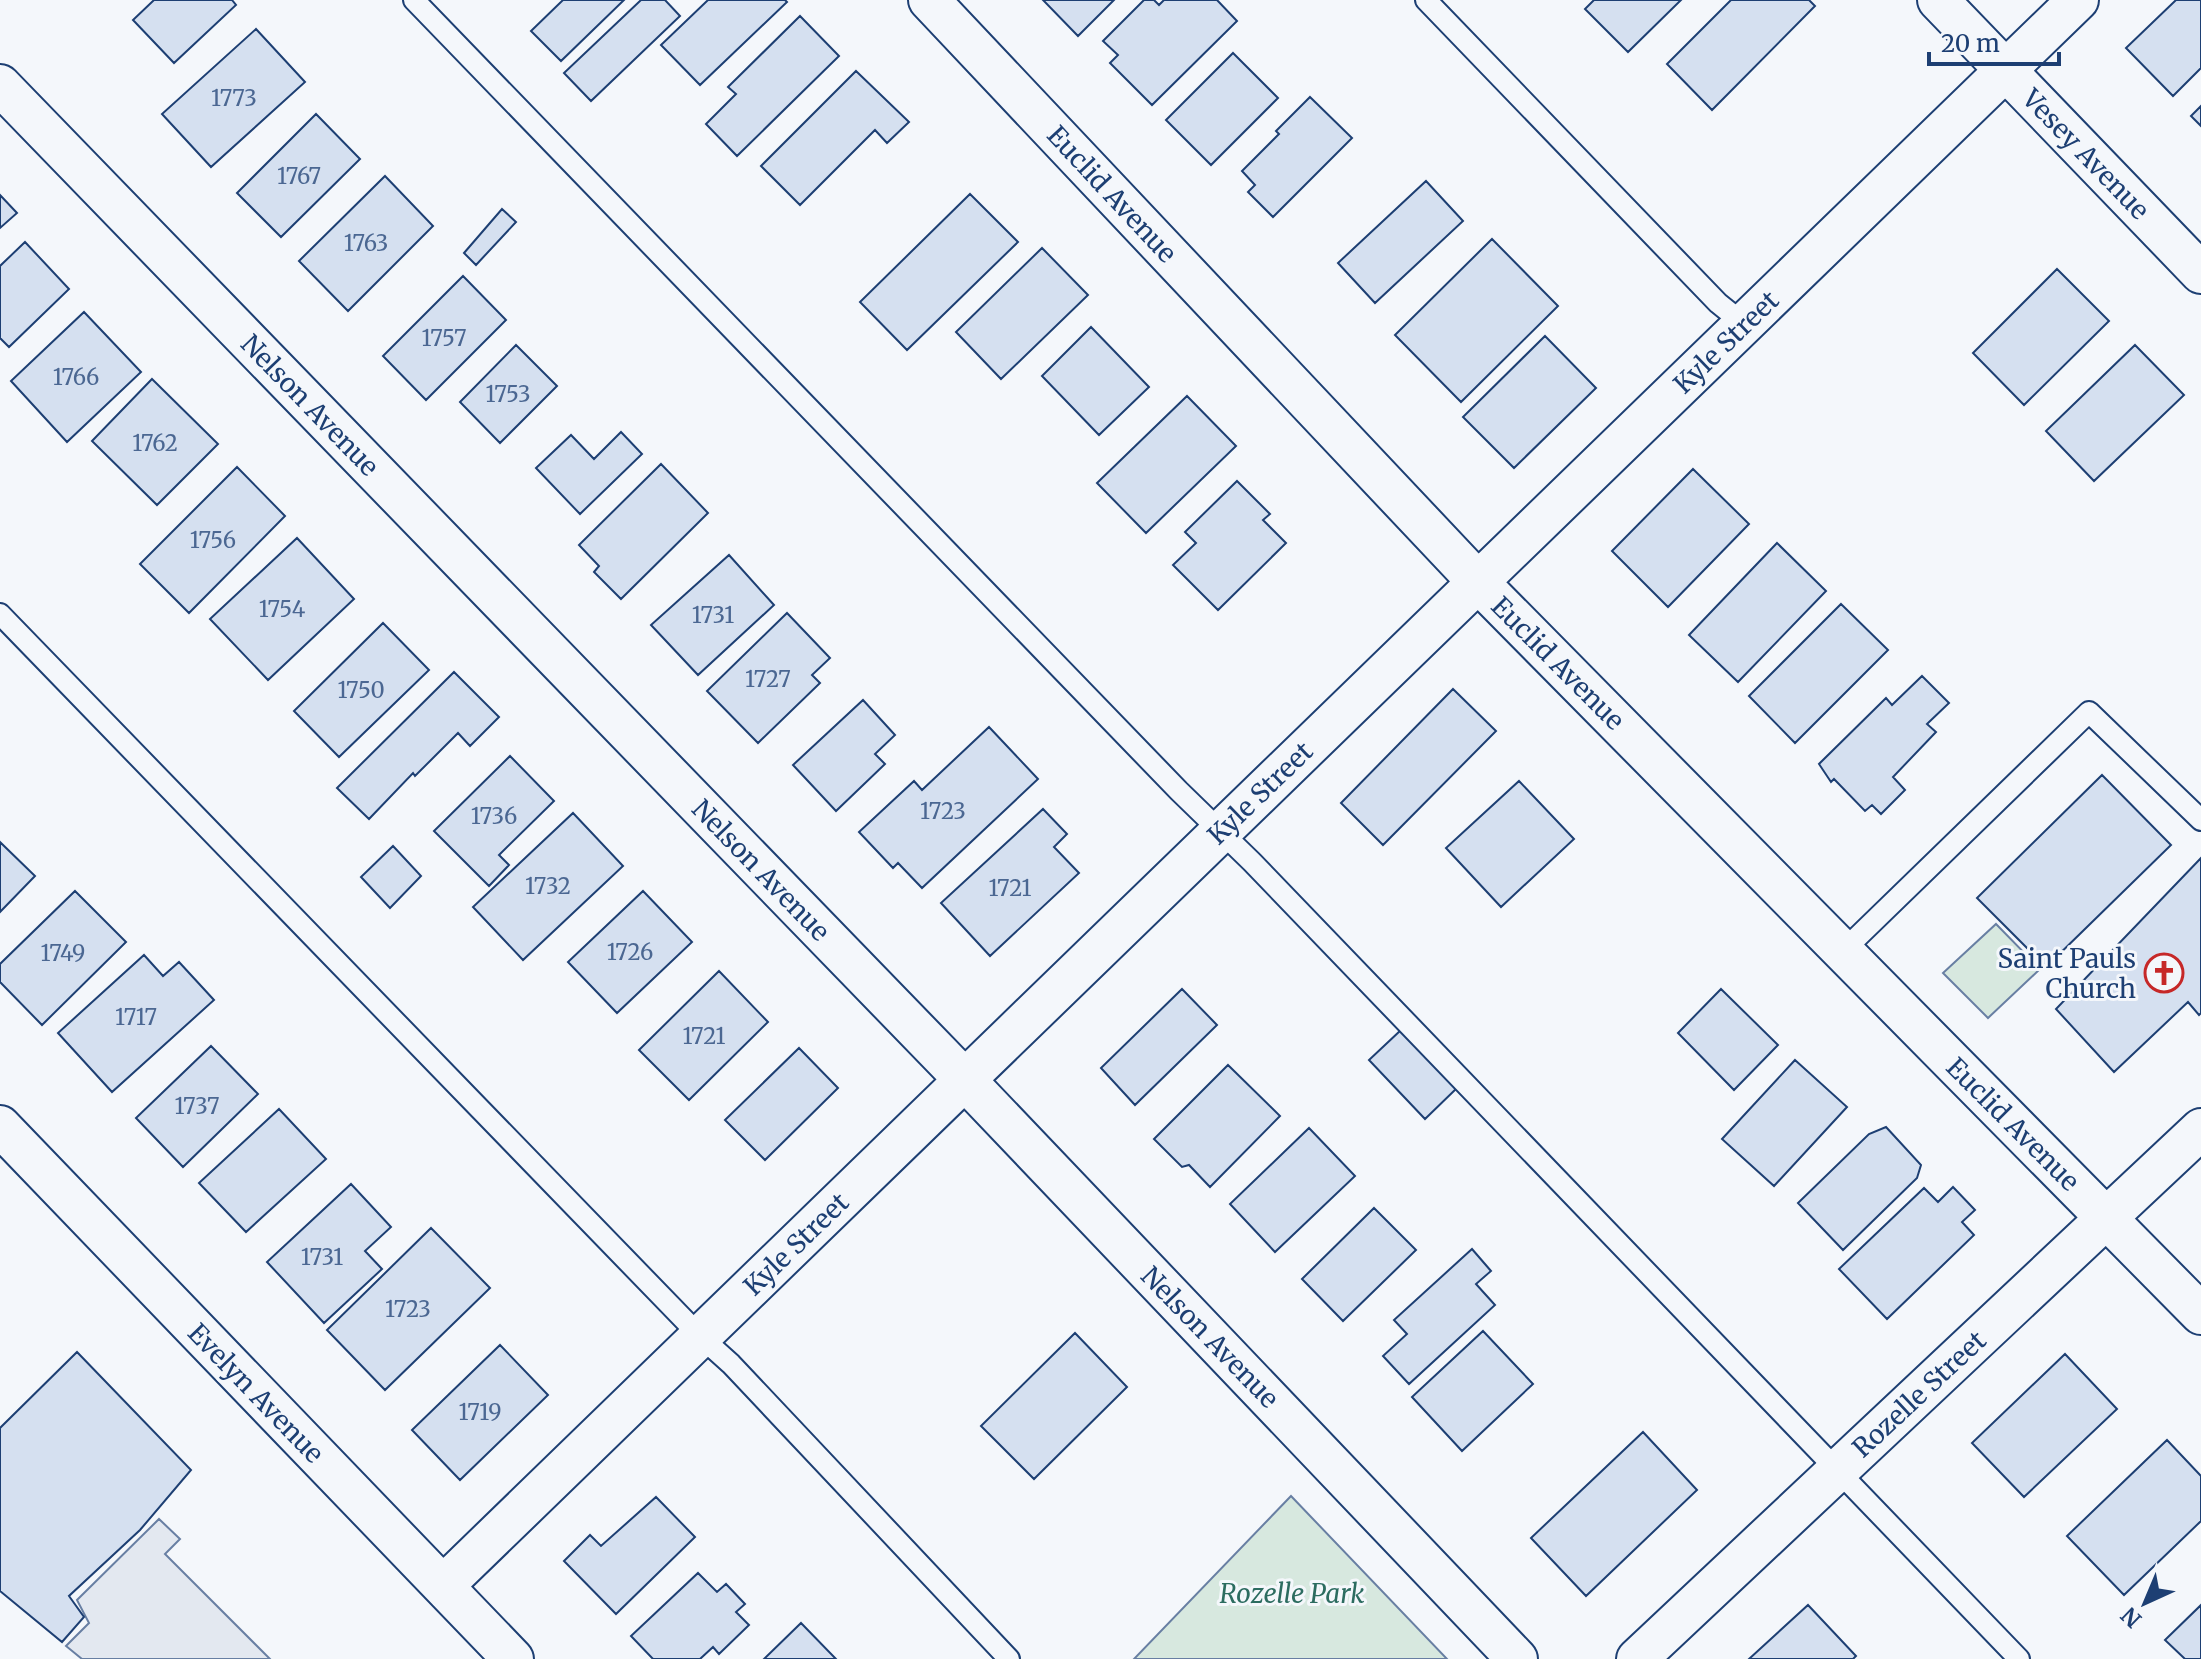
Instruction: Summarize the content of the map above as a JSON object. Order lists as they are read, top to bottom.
{
  "streets": {
    "street": [
      "Vesey Avenue",
      "Euclid Avenue",
      "Kyle Street",
      "Nelson Avenue",
      "Evelyn Avenue",
      "Rozelle Street"
    ]
  },
  "crossings": [
    ["Vesey Avenue", "Kyle Street"],
    ["Euclid Avenue", "Kyle Street"],
    ["Euclid Avenue", "Rozelle Street"],
    ["Kyle Street", "Nelson Avenue"],
    ["Kyle Street", "Evelyn Avenue"]
  ],
  "parks": ["Rozelle Park"],
  "places": {
    "church": ["Saint Pauls Church"]
  },
  "house_numbers": [
    "1773",
    "1767",
    "1763",
    "1757",
    "1766",
    "1753",
    "1762",
    "1756",
    "1754",
    "1731",
    "1727",
    "1750",
    "1723",
    "1736",
    "1732",
    "1721",
    "1726",
    "1749",
    "1717",
    "1721",
    "1737",
    "1731",
    "1723",
    "1719"
  ],
  "scale_bar": "20 m",
  "north": "bottom left"
}
